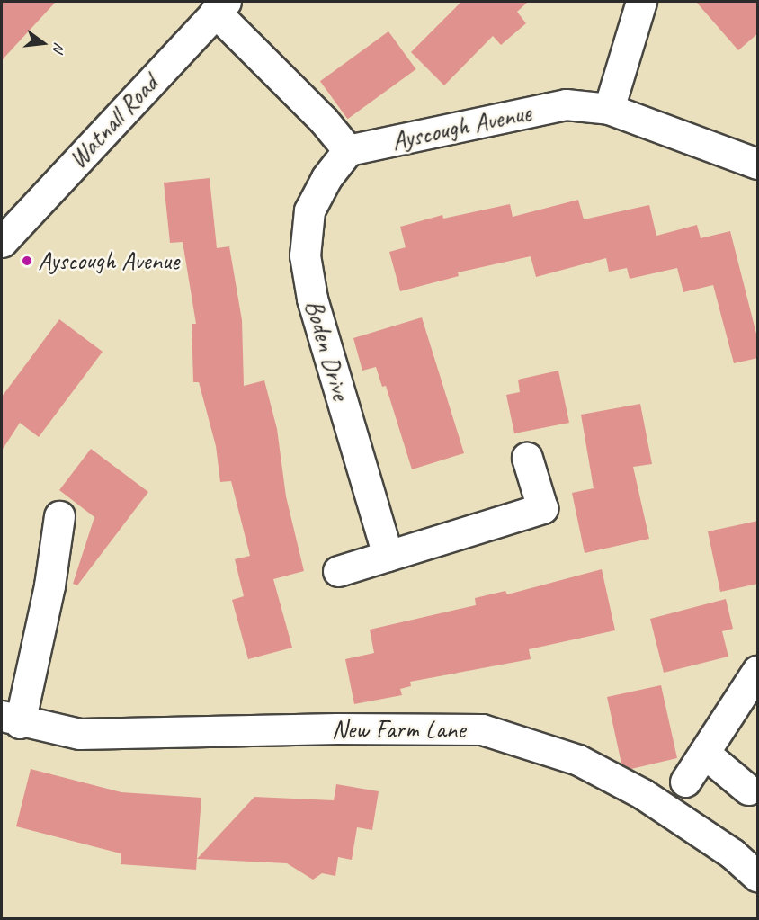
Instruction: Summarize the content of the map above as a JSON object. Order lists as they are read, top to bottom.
{
  "streets": {
    "street": [
      "Watnall Road",
      "Ayscough Avenue",
      "Boden Drive",
      "New Farm Lane"
    ]
  },
  "crossings": [
    ["Ayscough Avenue", "Boden Drive"]
  ],
  "places": ["Ayscough Avenue"],
  "north": "right"
}
